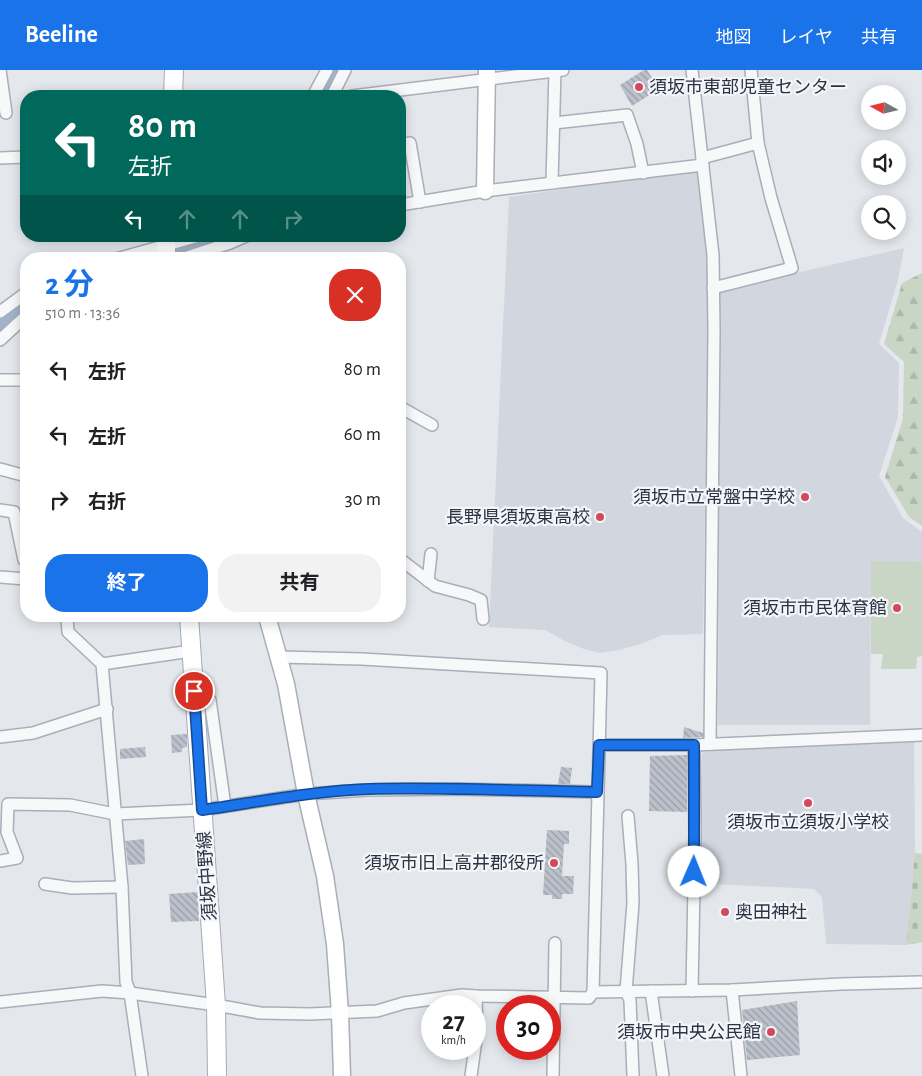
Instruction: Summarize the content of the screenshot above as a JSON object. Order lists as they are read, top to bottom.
{
  "streets": {
    "main road": ["須坂中野線"]
  },
  "places": [
    "須坂市東部児童センター",
    "須坂市立常盤中学校",
    "長野県須坂東高校",
    "須坂市市民体育館",
    "須坂市立須坂小学校",
    "須坂市旧上高井郡役所",
    "奥田神社",
    "須坂市中央公民館"
  ],
  "north": "left",
  "page": {
    "header": "Beeline",
    "nav": ["地図", "レイヤ", "共有"],
    "turn": ["80 m", "左折"],
    "heading": ["2 分", "510 m · 13:36"],
    "list": [
      {
        "name": "左折",
        "value": "80 m"
      },
      {
        "name": "左折",
        "value": "60 m"
      },
      {
        "name": "右折",
        "value": "30 m"
      }
    ],
    "buttons": ["終了", "共有"],
    "speed": "27 km/h",
    "limit": "30"
  }
}
